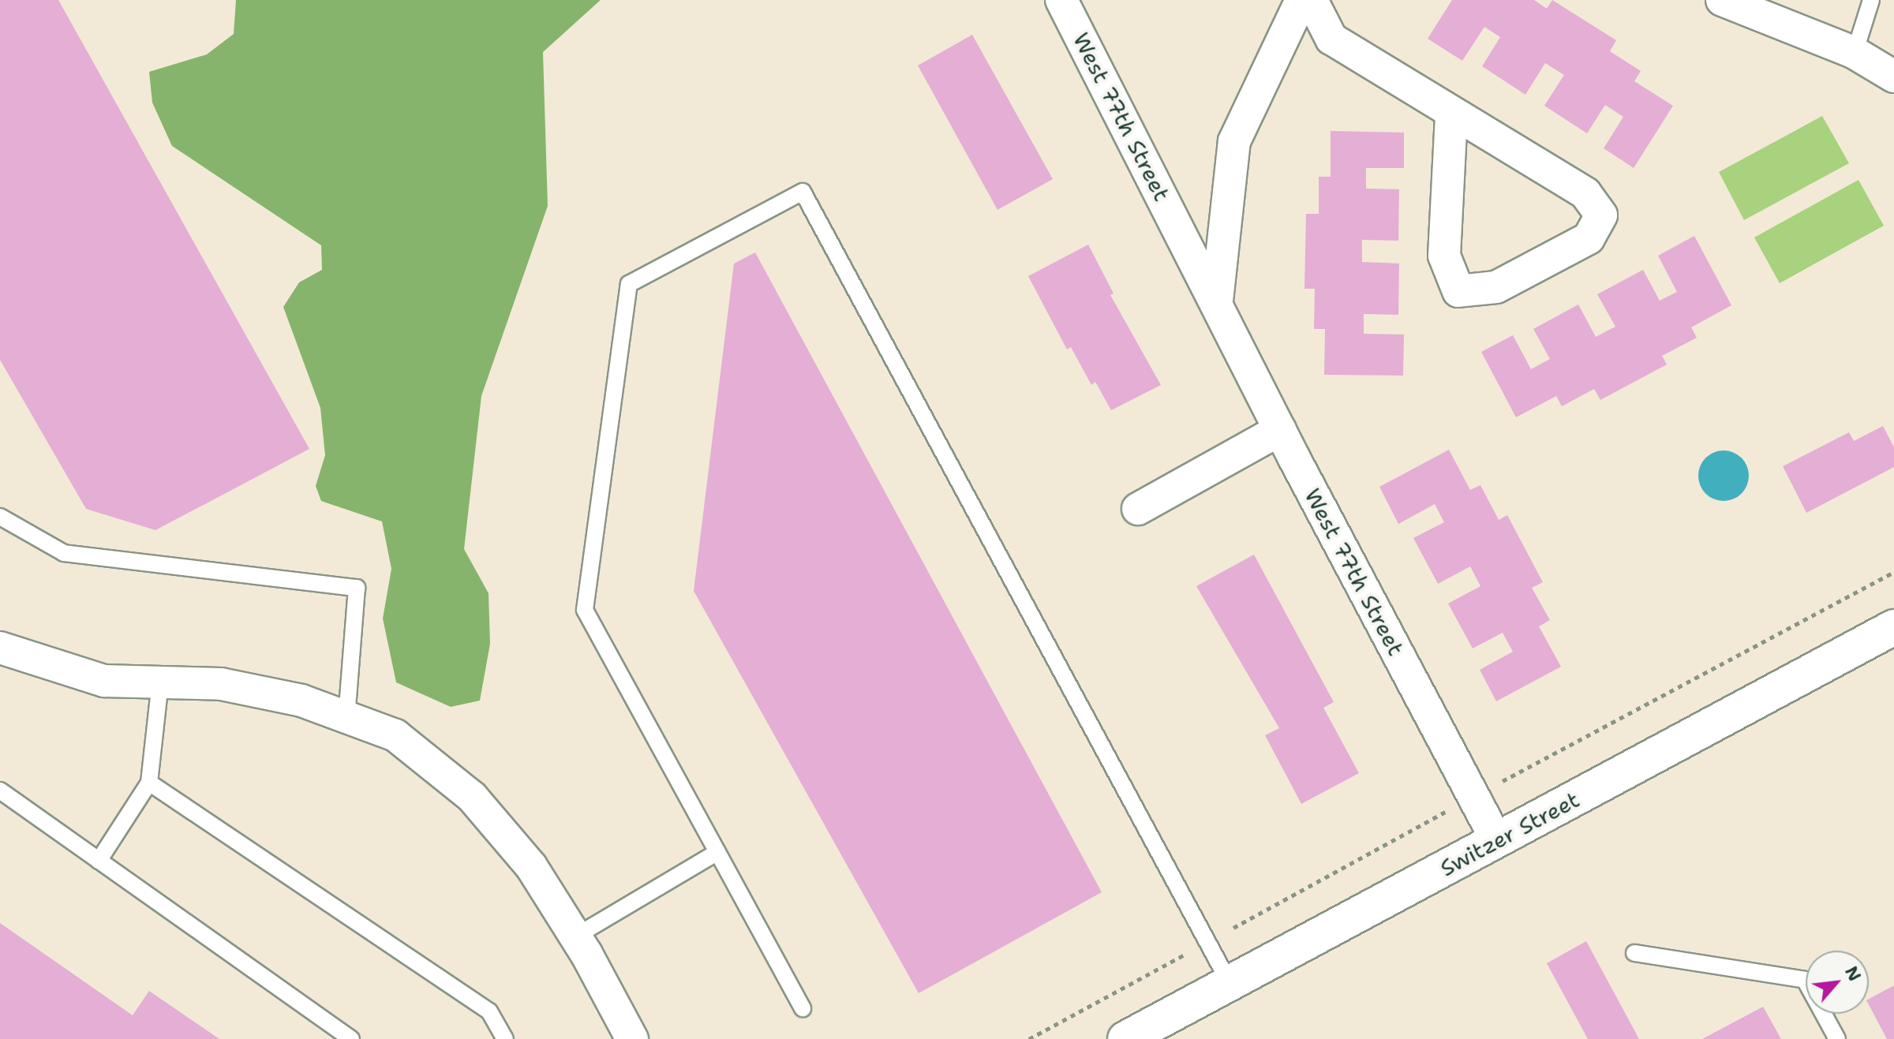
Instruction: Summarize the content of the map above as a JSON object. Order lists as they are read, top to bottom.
{
  "streets": {
    "street": ["West 77th Street", "Switzer Street"]
  },
  "crossings": [
    ["West 77th Street", "Switzer Street"]
  ],
  "north": "top right"
}
